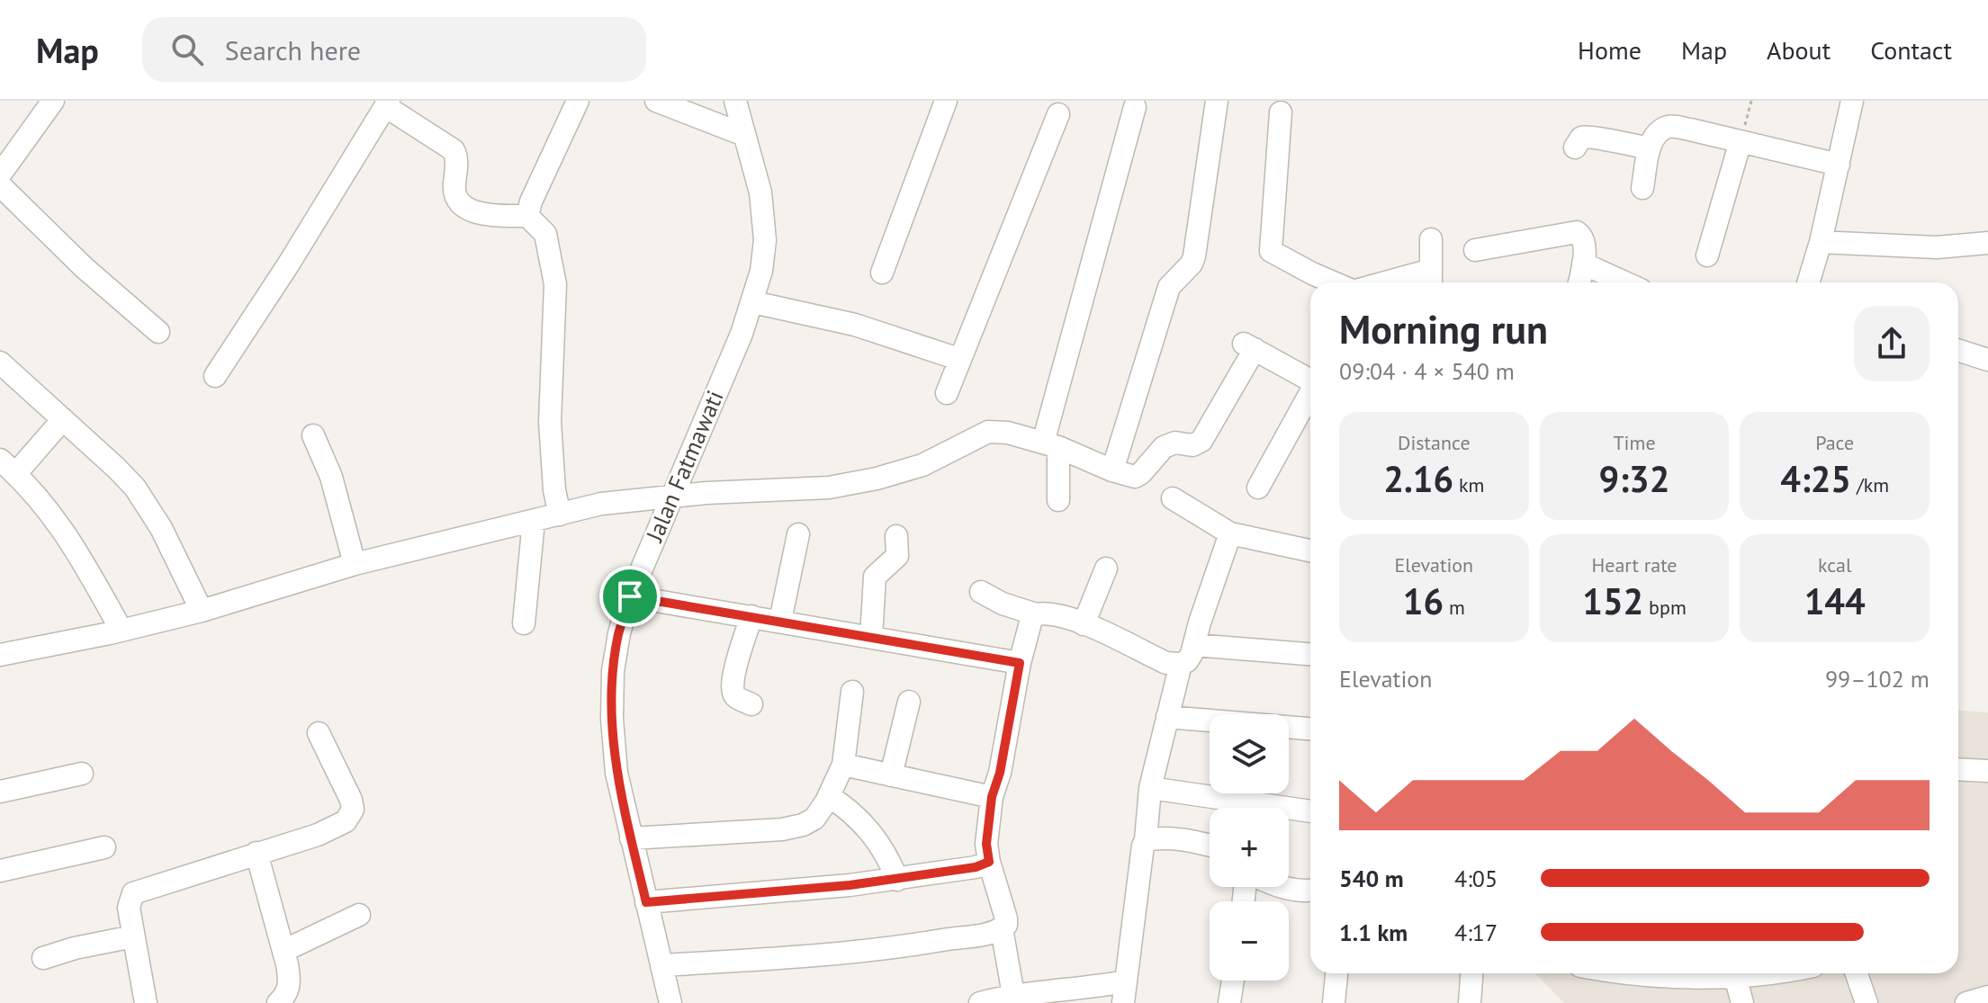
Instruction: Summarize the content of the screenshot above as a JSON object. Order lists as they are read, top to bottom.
{
  "streets": {
    "street": ["Jalan Fatmawati"]
  },
  "page": {
    "header": "Map",
    "search": "Search here",
    "nav": [
      "Home",
      "Map",
      "About",
      "Contact"
    ],
    "heading": ["Morning run", "09:04 · 4 × 540 m"],
    "stats": [
      ["Distance", "2.16 km"],
      ["Time", "9:32"],
      ["Pace", "4:25 /km"],
      ["Elevation", "16 m"],
      ["Heart rate", "152 bpm"],
      ["kcal", "144"]
    ],
    "chart": ["Elevation", "99–102 m"],
    "map_buttons": ["+", "−"],
    "list": [
      {
        "name": "540 m",
        "note": "4:05"
      },
      {
        "name": "1.1 km",
        "note": "4:17"
      }
    ]
  }
}
